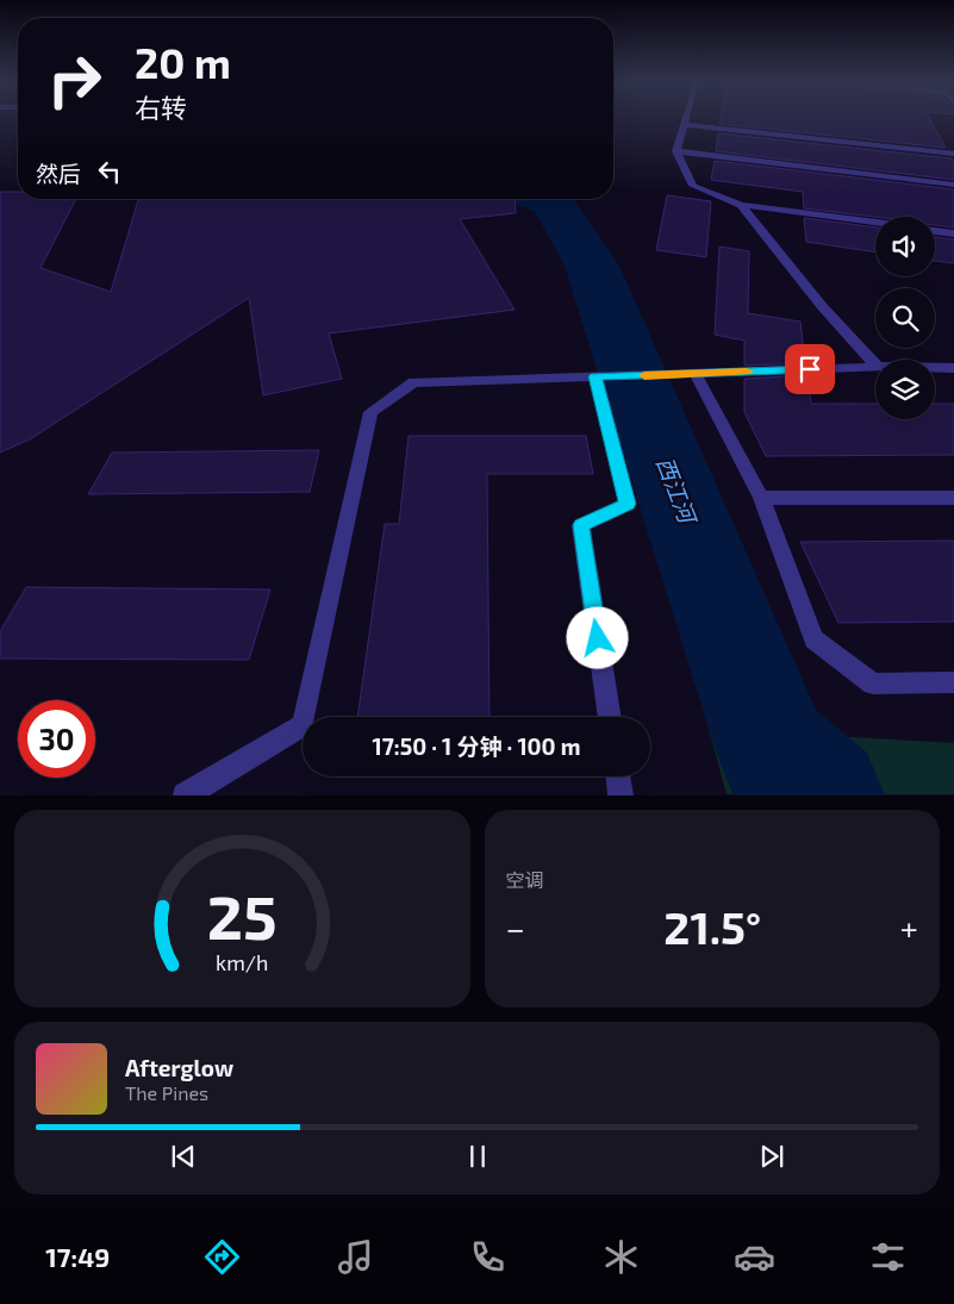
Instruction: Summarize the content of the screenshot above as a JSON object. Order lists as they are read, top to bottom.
{
  "water": ["西江河"],
  "page": {
    "turn": ["20 m", "右转"],
    "then": "然后",
    "limit": "30",
    "trip": "17:50 · 1 分钟 · 100 m",
    "tile": "空调",
    "heat": ["−", "21.5°", "+"],
    "song": ["Afterglow", "The Pines"],
    "tabs": "17:49",
    "gauge": ["25", "km/h"]
  }
}
